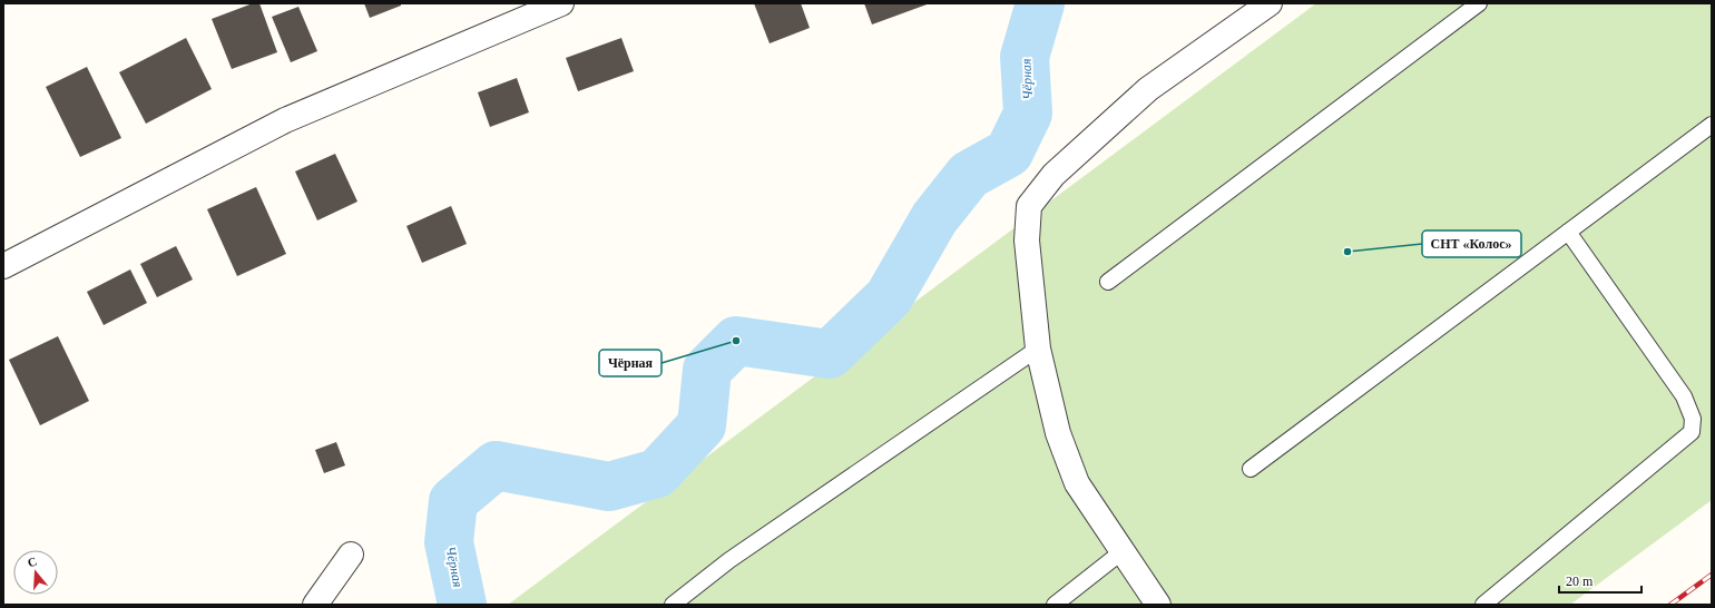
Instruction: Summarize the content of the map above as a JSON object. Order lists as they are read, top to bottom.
{
  "water": ["Чёрная"],
  "places": ["СНТ «Колос»", "Чёрная"],
  "scale_bar": "20 m",
  "north": "top"
}
